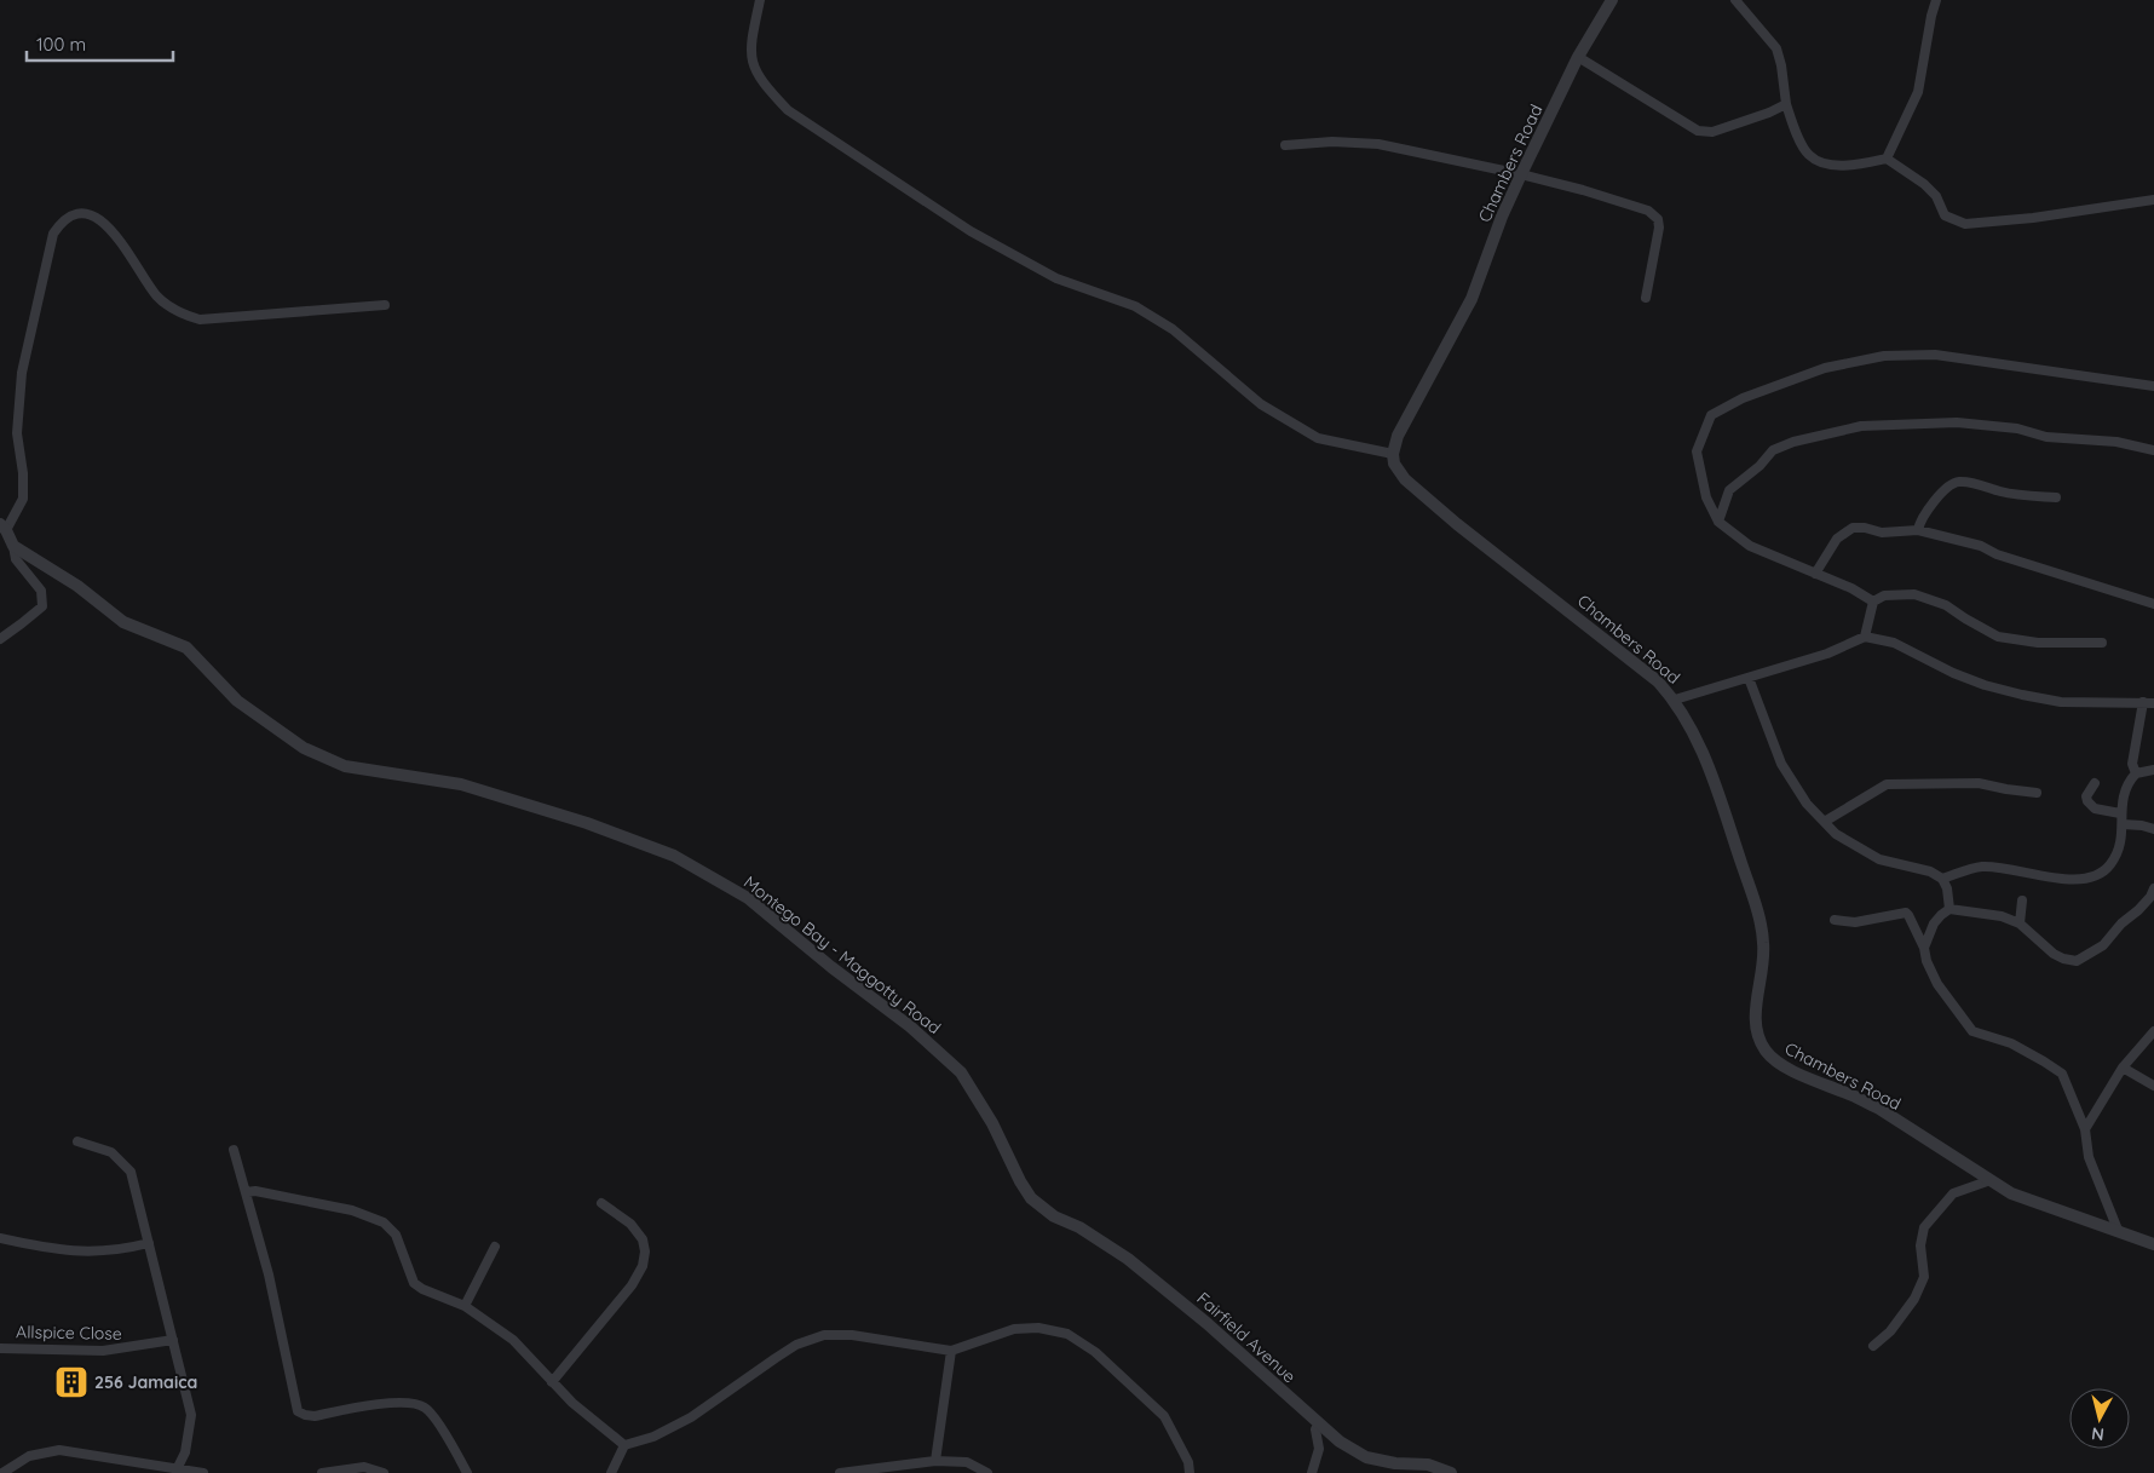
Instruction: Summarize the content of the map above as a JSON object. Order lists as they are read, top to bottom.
{
  "streets": {
    "street": [
      "Chambers Road",
      "Montego Bay - Maggotty Road",
      "Allspice Close",
      "Fairfield Avenue"
    ]
  },
  "crossings": [
    ["Montego Bay - Maggotty Road", "Fairfield Avenue"]
  ],
  "places": {
    "building": ["256 Jamaica"]
  },
  "scale_bar": "100 m",
  "north": "bottom"
}
